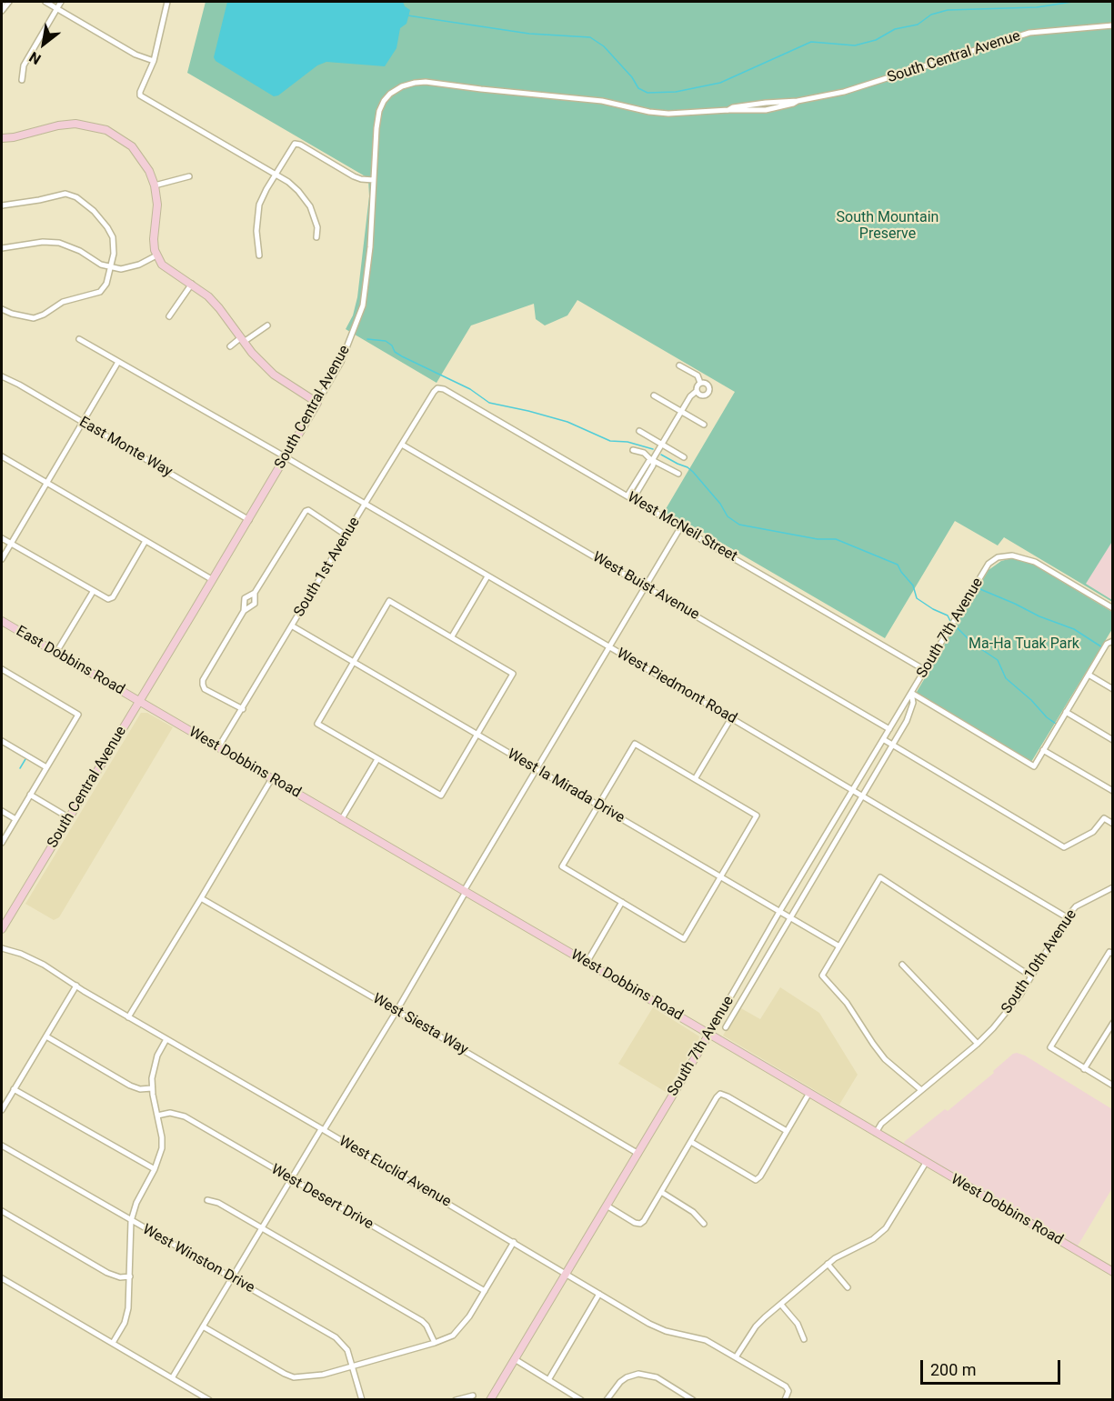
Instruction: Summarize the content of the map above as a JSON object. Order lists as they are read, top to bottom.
{
  "streets": {
    "main road": [
      "South Central Avenue",
      "South 7th Avenue",
      "East Dobbins Road",
      "West Dobbins Road"
    ],
    "street": [
      "East Monte Way",
      "West McNeil Street",
      "South 1st Avenue",
      "West Buist Avenue",
      "West Piedmont Road",
      "West la Mirada Drive",
      "South 10th Avenue",
      "West Siesta Way",
      "West Euclid Avenue",
      "West Desert Drive",
      "West Winston Drive"
    ]
  },
  "crossings": [
    ["South Central Avenue", "East Monte Way"],
    ["South Central Avenue", "East Dobbins Road"],
    ["South Central Avenue", "West Piedmont Road"],
    ["South Central Avenue", "West Dobbins Road"],
    ["West McNeil Street", "South 1st Avenue"],
    ["West McNeil Street", "South 7th Avenue"],
    ["South 1st Avenue", "West Buist Avenue"],
    ["South 1st Avenue", "West Piedmont Road"],
    ["South 1st Avenue", "West Dobbins Road"],
    ["South 1st Avenue", "West la Mirada Drive"],
    ["West Buist Avenue", "South 7th Avenue"],
    ["South 7th Avenue", "West Piedmont Road"],
    ["South 7th Avenue", "West Dobbins Road"],
    ["South 7th Avenue", "West la Mirada Drive"],
    ["South 7th Avenue", "West Siesta Way"],
    ["South 7th Avenue", "West Euclid Avenue"],
    ["East Dobbins Road", "West Dobbins Road"],
    ["West Piedmont Road", "South 10th Avenue"],
    ["West Dobbins Road", "South 10th Avenue"]
  ],
  "parks": ["South Mountain Preserve", "Ma-Ha Tuak Park"],
  "scale_bar": "200 m",
  "north": "bottom left"
}
